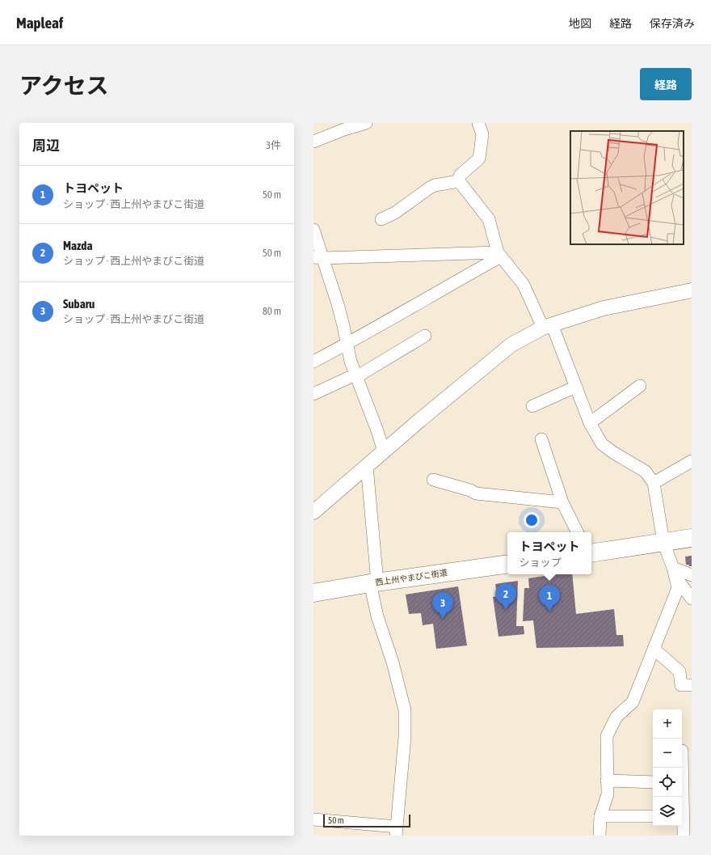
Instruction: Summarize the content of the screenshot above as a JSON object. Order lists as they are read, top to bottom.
{
  "streets": {
    "highway": ["西上州やまびこ街道"]
  },
  "scale_bar": "50 m",
  "page": {
    "header": "Mapleaf",
    "nav": ["地図", "経路", "保存済み"],
    "title": "アクセス",
    "buttons": "経路",
    "heading": ["周辺", "3件"],
    "list": [
      {
        "mark": "1",
        "name": "トヨペット",
        "note": "ショップ · 西上州やまびこ街道",
        "value": "50 m"
      },
      {
        "mark": "2",
        "name": "Mazda",
        "note": "ショップ · 西上州やまびこ街道",
        "value": "50 m"
      },
      {
        "mark": "3",
        "name": "Subaru",
        "note": "ショップ · 西上州やまびこ街道",
        "value": "80 m"
      }
    ],
    "popup": ["トヨペット", "ショップ"],
    "pins": ["2", "1", "3"],
    "map_buttons": ["+", "−"],
    "scale": "50 m"
  }
}
